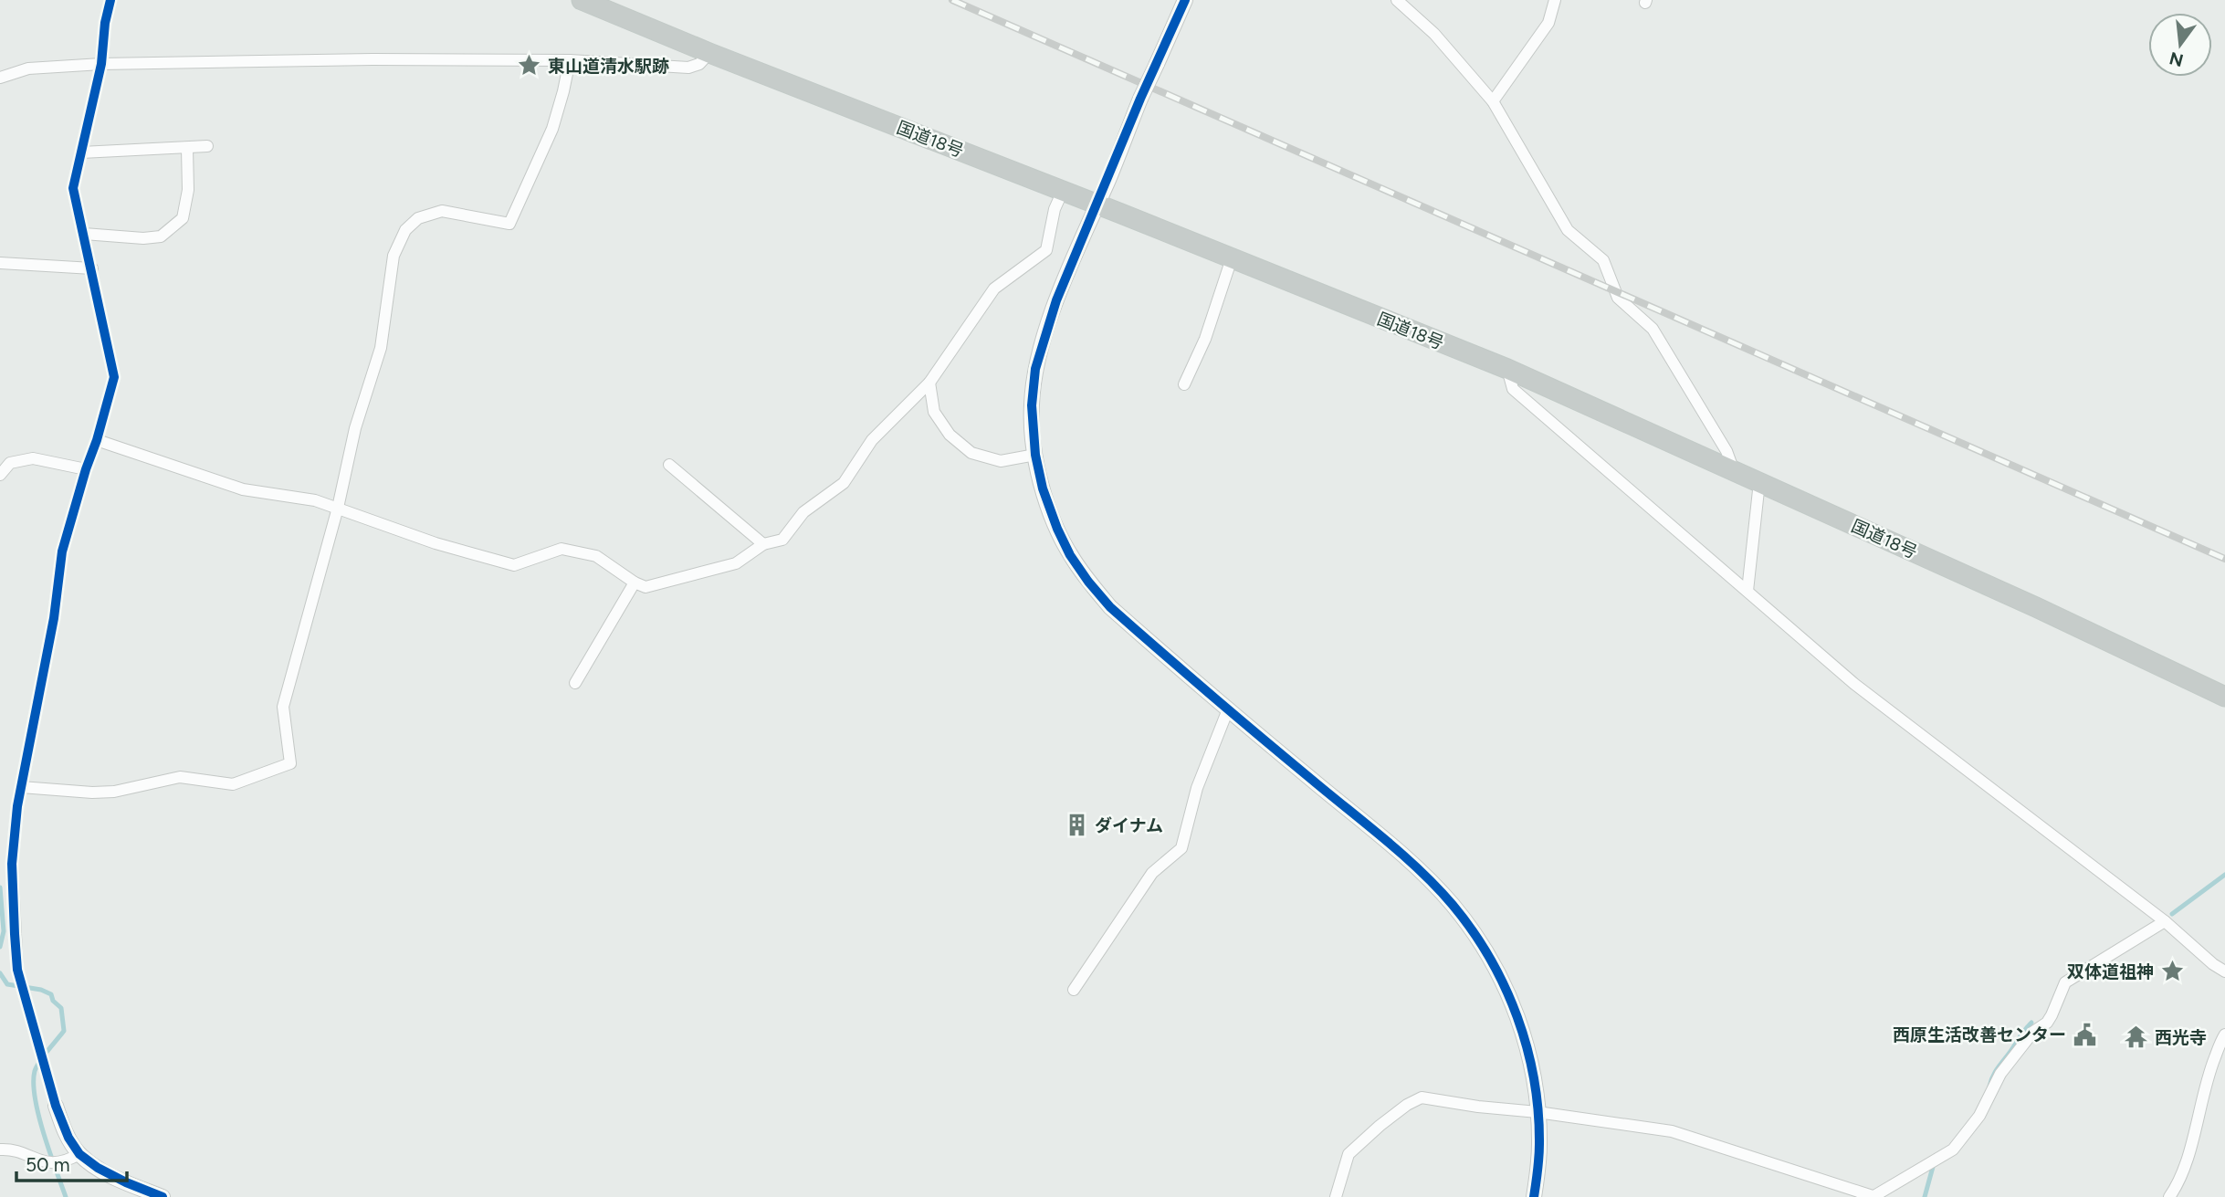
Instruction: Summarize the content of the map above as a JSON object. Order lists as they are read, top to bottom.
{
  "streets": {
    "highway": ["国道18号"]
  },
  "places": {
    "place": ["東山道清水駅跡", "双体道祖神"],
    "building": ["ダイナム"],
    "public building": ["西原生活改善センター"],
    "temple": ["西光寺"]
  },
  "scale_bar": "50 m",
  "north": "bottom"
}
